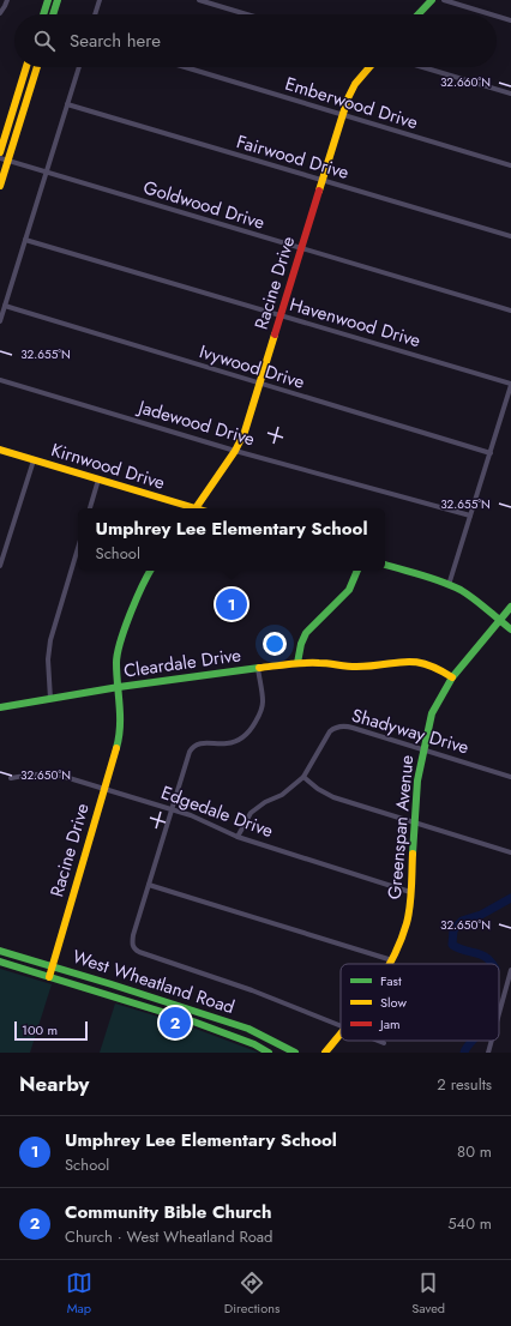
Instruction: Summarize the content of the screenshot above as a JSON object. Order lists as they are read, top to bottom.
{
  "streets": {
    "street": [
      "Emberwood Drive",
      "Fairwood Drive",
      "Goldwood Drive",
      "Racine Drive",
      "Havenwood Drive",
      "Ivywood Drive",
      "Jadewood Drive",
      "Kirnwood Drive",
      "Cleardale Drive",
      "Shadyway Drive",
      "Edgedale Drive",
      "Greenspan Avenue",
      "West Wheatland Road"
    ]
  },
  "crossings": [
    ["Emberwood Drive", "Racine Drive"],
    ["Fairwood Drive", "Racine Drive"],
    ["Goldwood Drive", "Racine Drive"],
    ["Racine Drive", "Havenwood Drive"],
    ["Racine Drive", "Ivywood Drive"],
    ["Racine Drive", "Jadewood Drive"],
    ["Racine Drive", "Cleardale Drive"],
    ["Racine Drive", "Edgedale Drive"],
    ["Racine Drive", "West Wheatland Road"],
    ["Cleardale Drive", "Greenspan Avenue"],
    ["Shadyway Drive", "Edgedale Drive"],
    ["Shadyway Drive", "Greenspan Avenue"],
    ["Edgedale Drive", "Greenspan Avenue"]
  ],
  "legend": ["Fast", "Slow", "Jam"],
  "scale_bar": "100 m",
  "page": {
    "search": "Search here",
    "popup": ["Umphrey Lee Elementary School", "School"],
    "pins": ["1", "2"],
    "scale": "100 m",
    "heading": ["Nearby", "2 results"],
    "list": [
      {
        "mark": "1",
        "name": "Umphrey Lee Elementary School",
        "note": "School",
        "value": "80 m"
      },
      {
        "mark": "2",
        "name": "Community Bible Church",
        "note": "Church · West Wheatland Road",
        "value": "540 m"
      }
    ],
    "nav": ["Map", "Directions", "Saved"]
  },
  "coordinates": ["32.660°N", "32.655°N", "32.650°N"]
}
